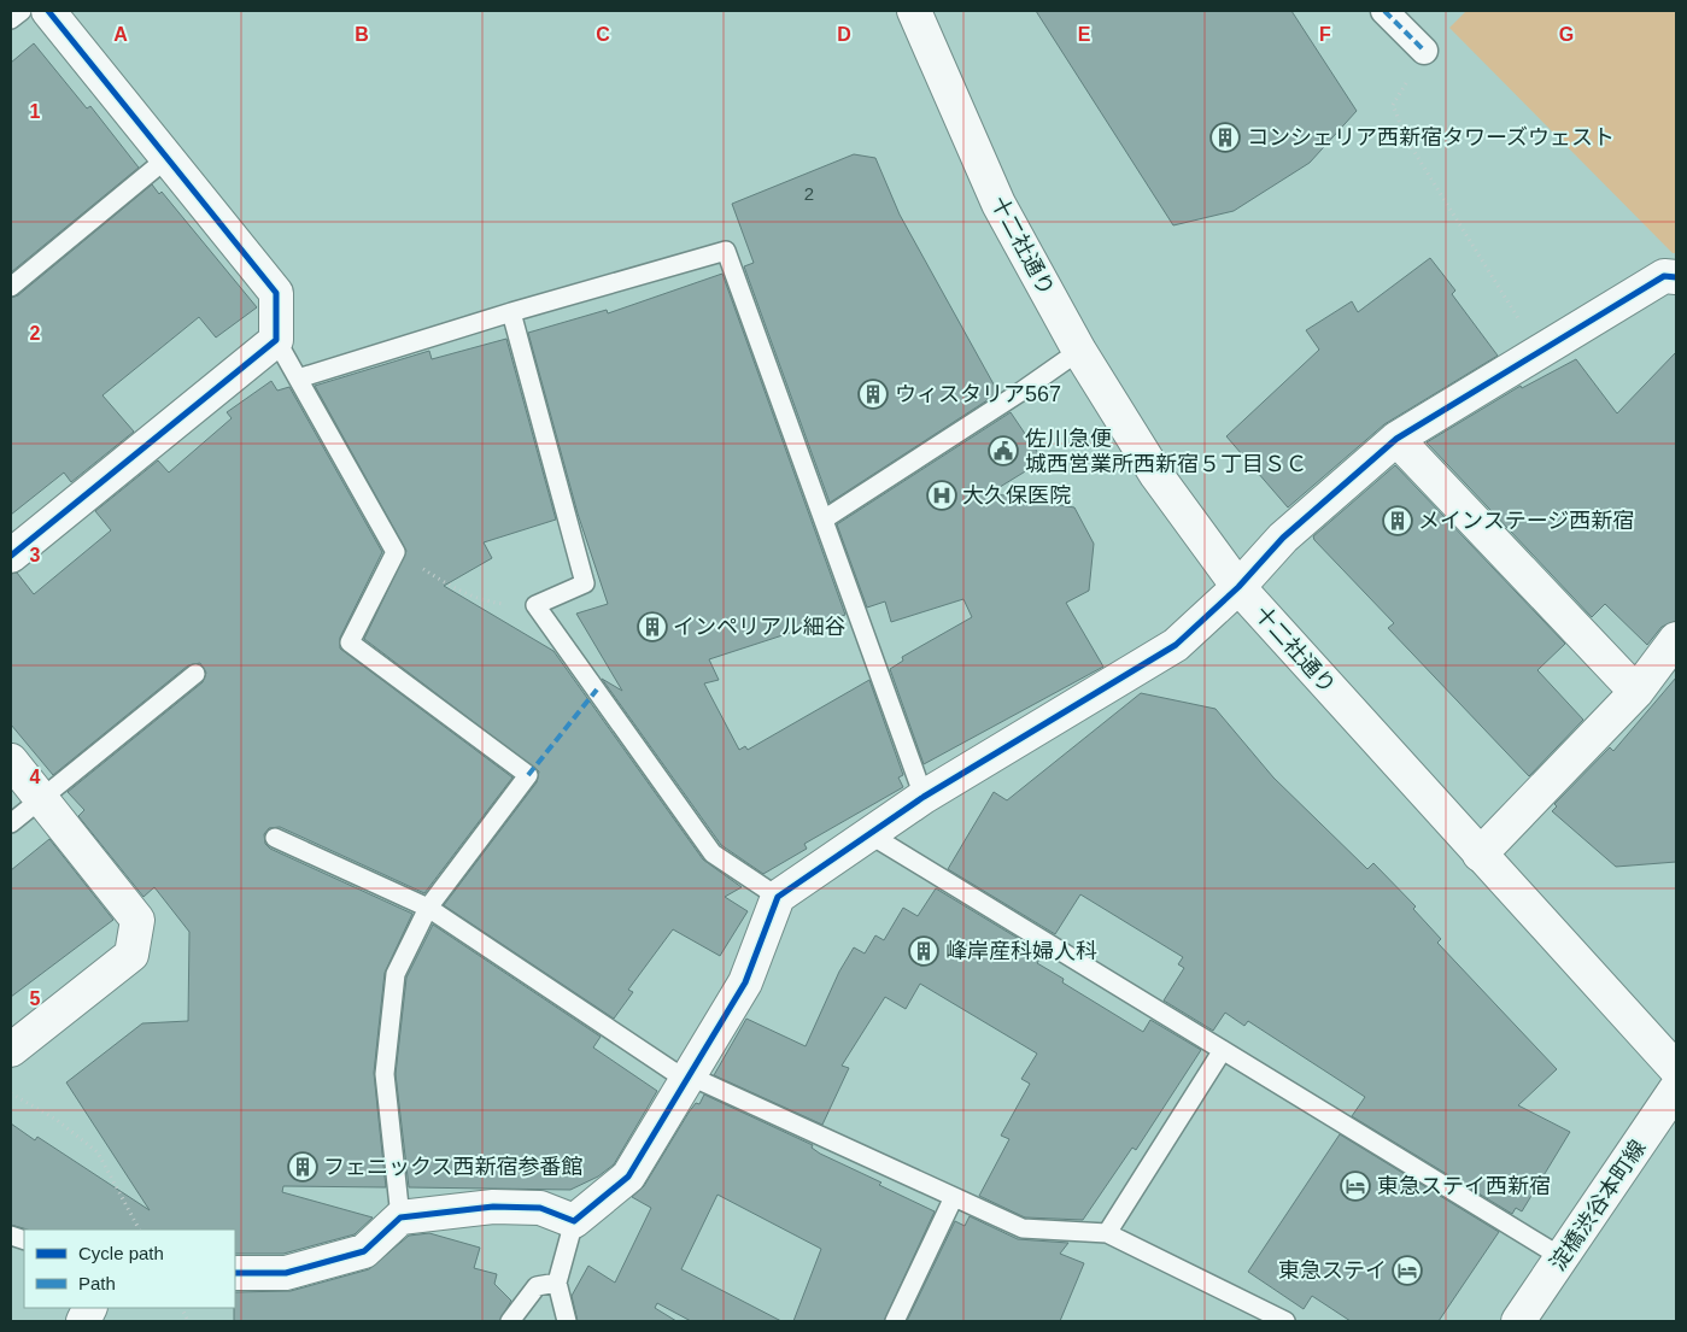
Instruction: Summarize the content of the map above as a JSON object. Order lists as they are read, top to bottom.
{
  "streets": {
    "street": ["十二社通り", "淀橋渋谷本町線"]
  },
  "places": {
    "building": [
      "コンシェリア西新宿タワーズウェスト",
      "ウィスタリア567",
      "メインステージ西新宿",
      "インペリアル細谷",
      "峰岸産科婦人科",
      "フェニックス西新宿参番館"
    ],
    "public building": ["佐川急便 城西営業所西新宿５丁目ＳＣ"],
    "hospital": ["大久保医院"],
    "hotel": ["東急ステイ西新宿", "東急ステイ"]
  },
  "house_numbers": ["2"],
  "legend": ["Cycle path", "Path"],
  "grid": {
    "columns": [
      "A",
      "B",
      "C",
      "D",
      "E",
      "F",
      "G"
    ],
    "rows": [
      "1",
      "2",
      "3",
      "4",
      "5"
    ]
  }
}
